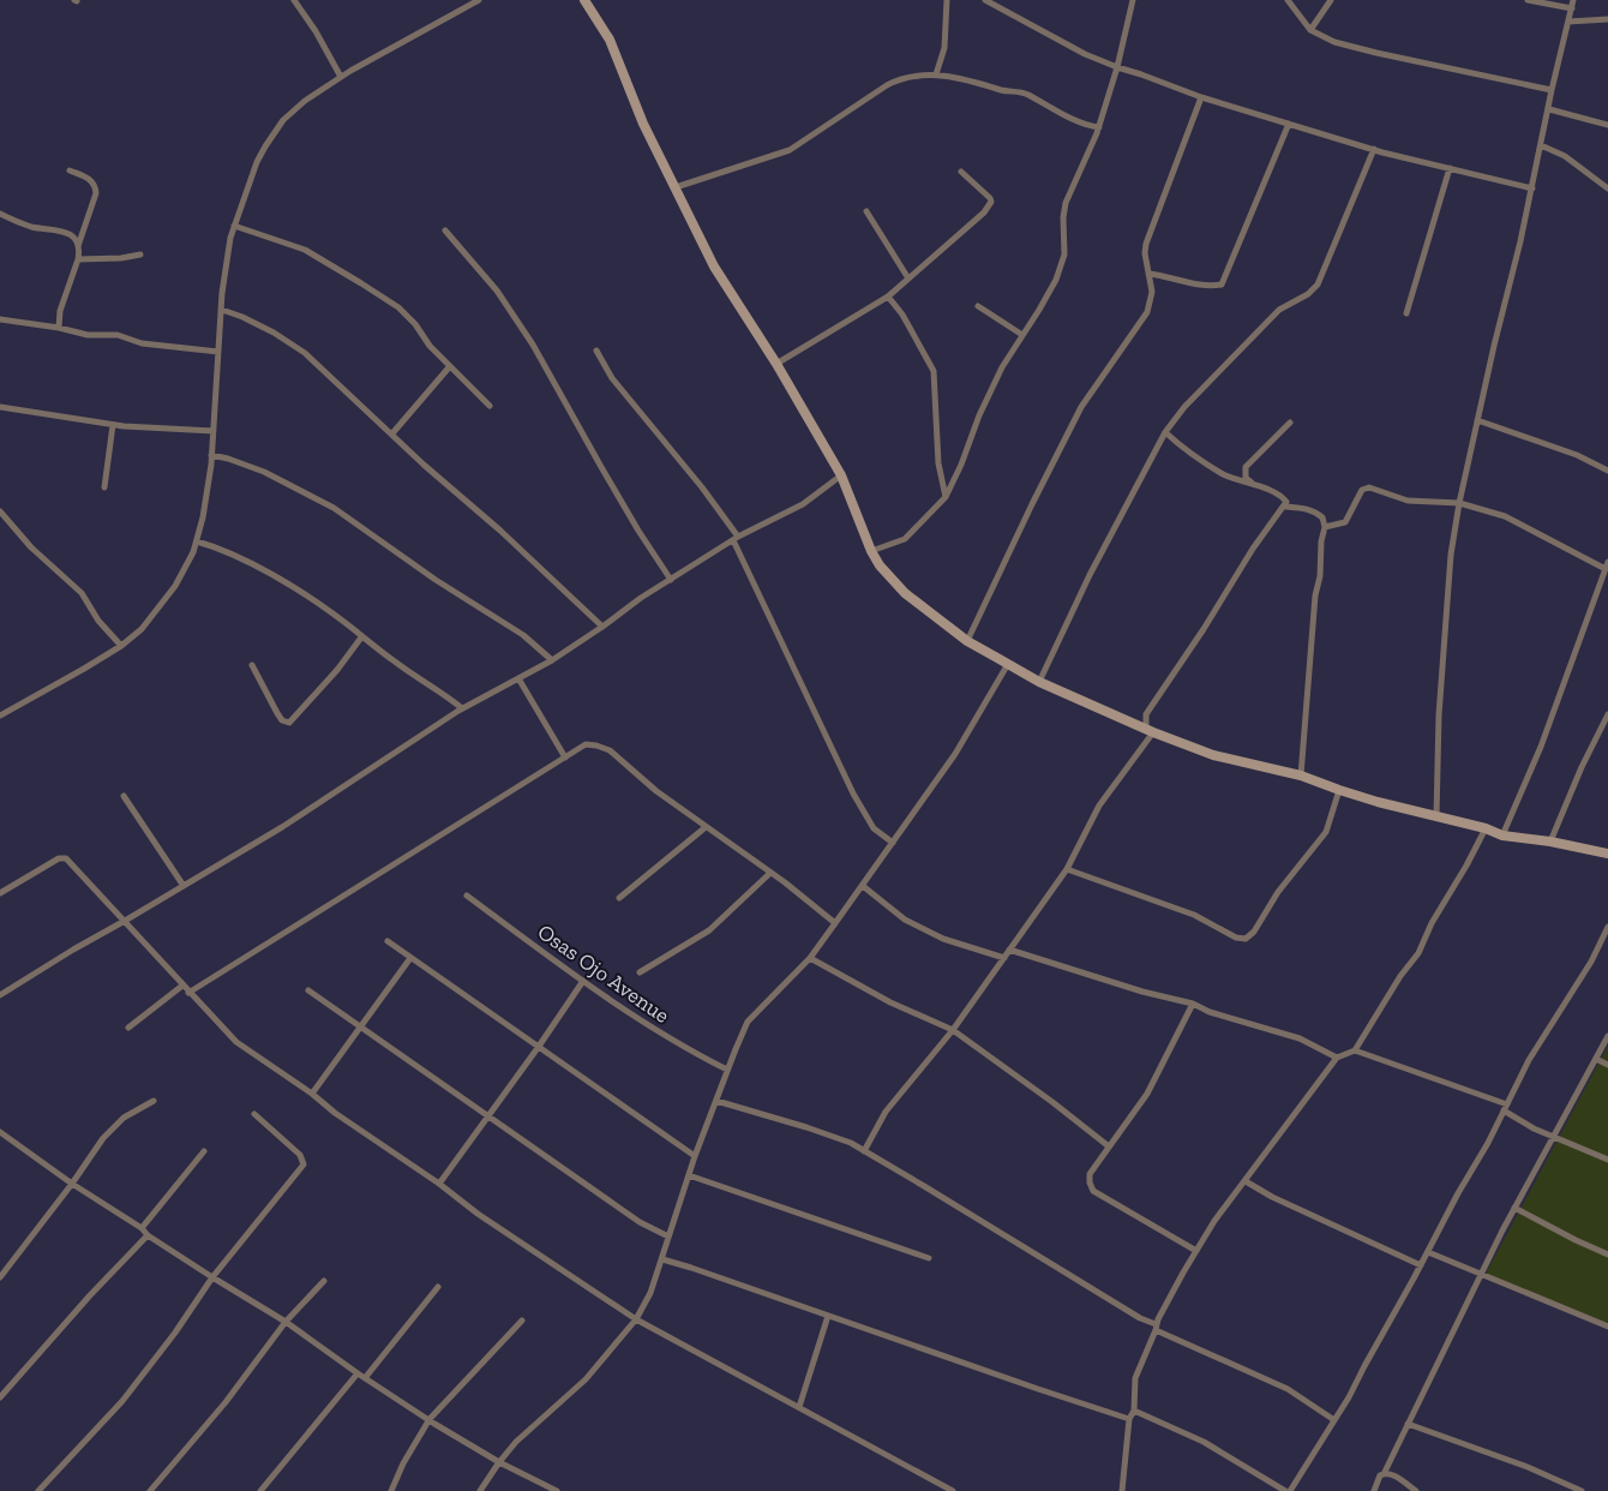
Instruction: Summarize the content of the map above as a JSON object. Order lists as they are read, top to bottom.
{
  "streets": {
    "street": ["Osas Ojo Avenue"]
  }
}
